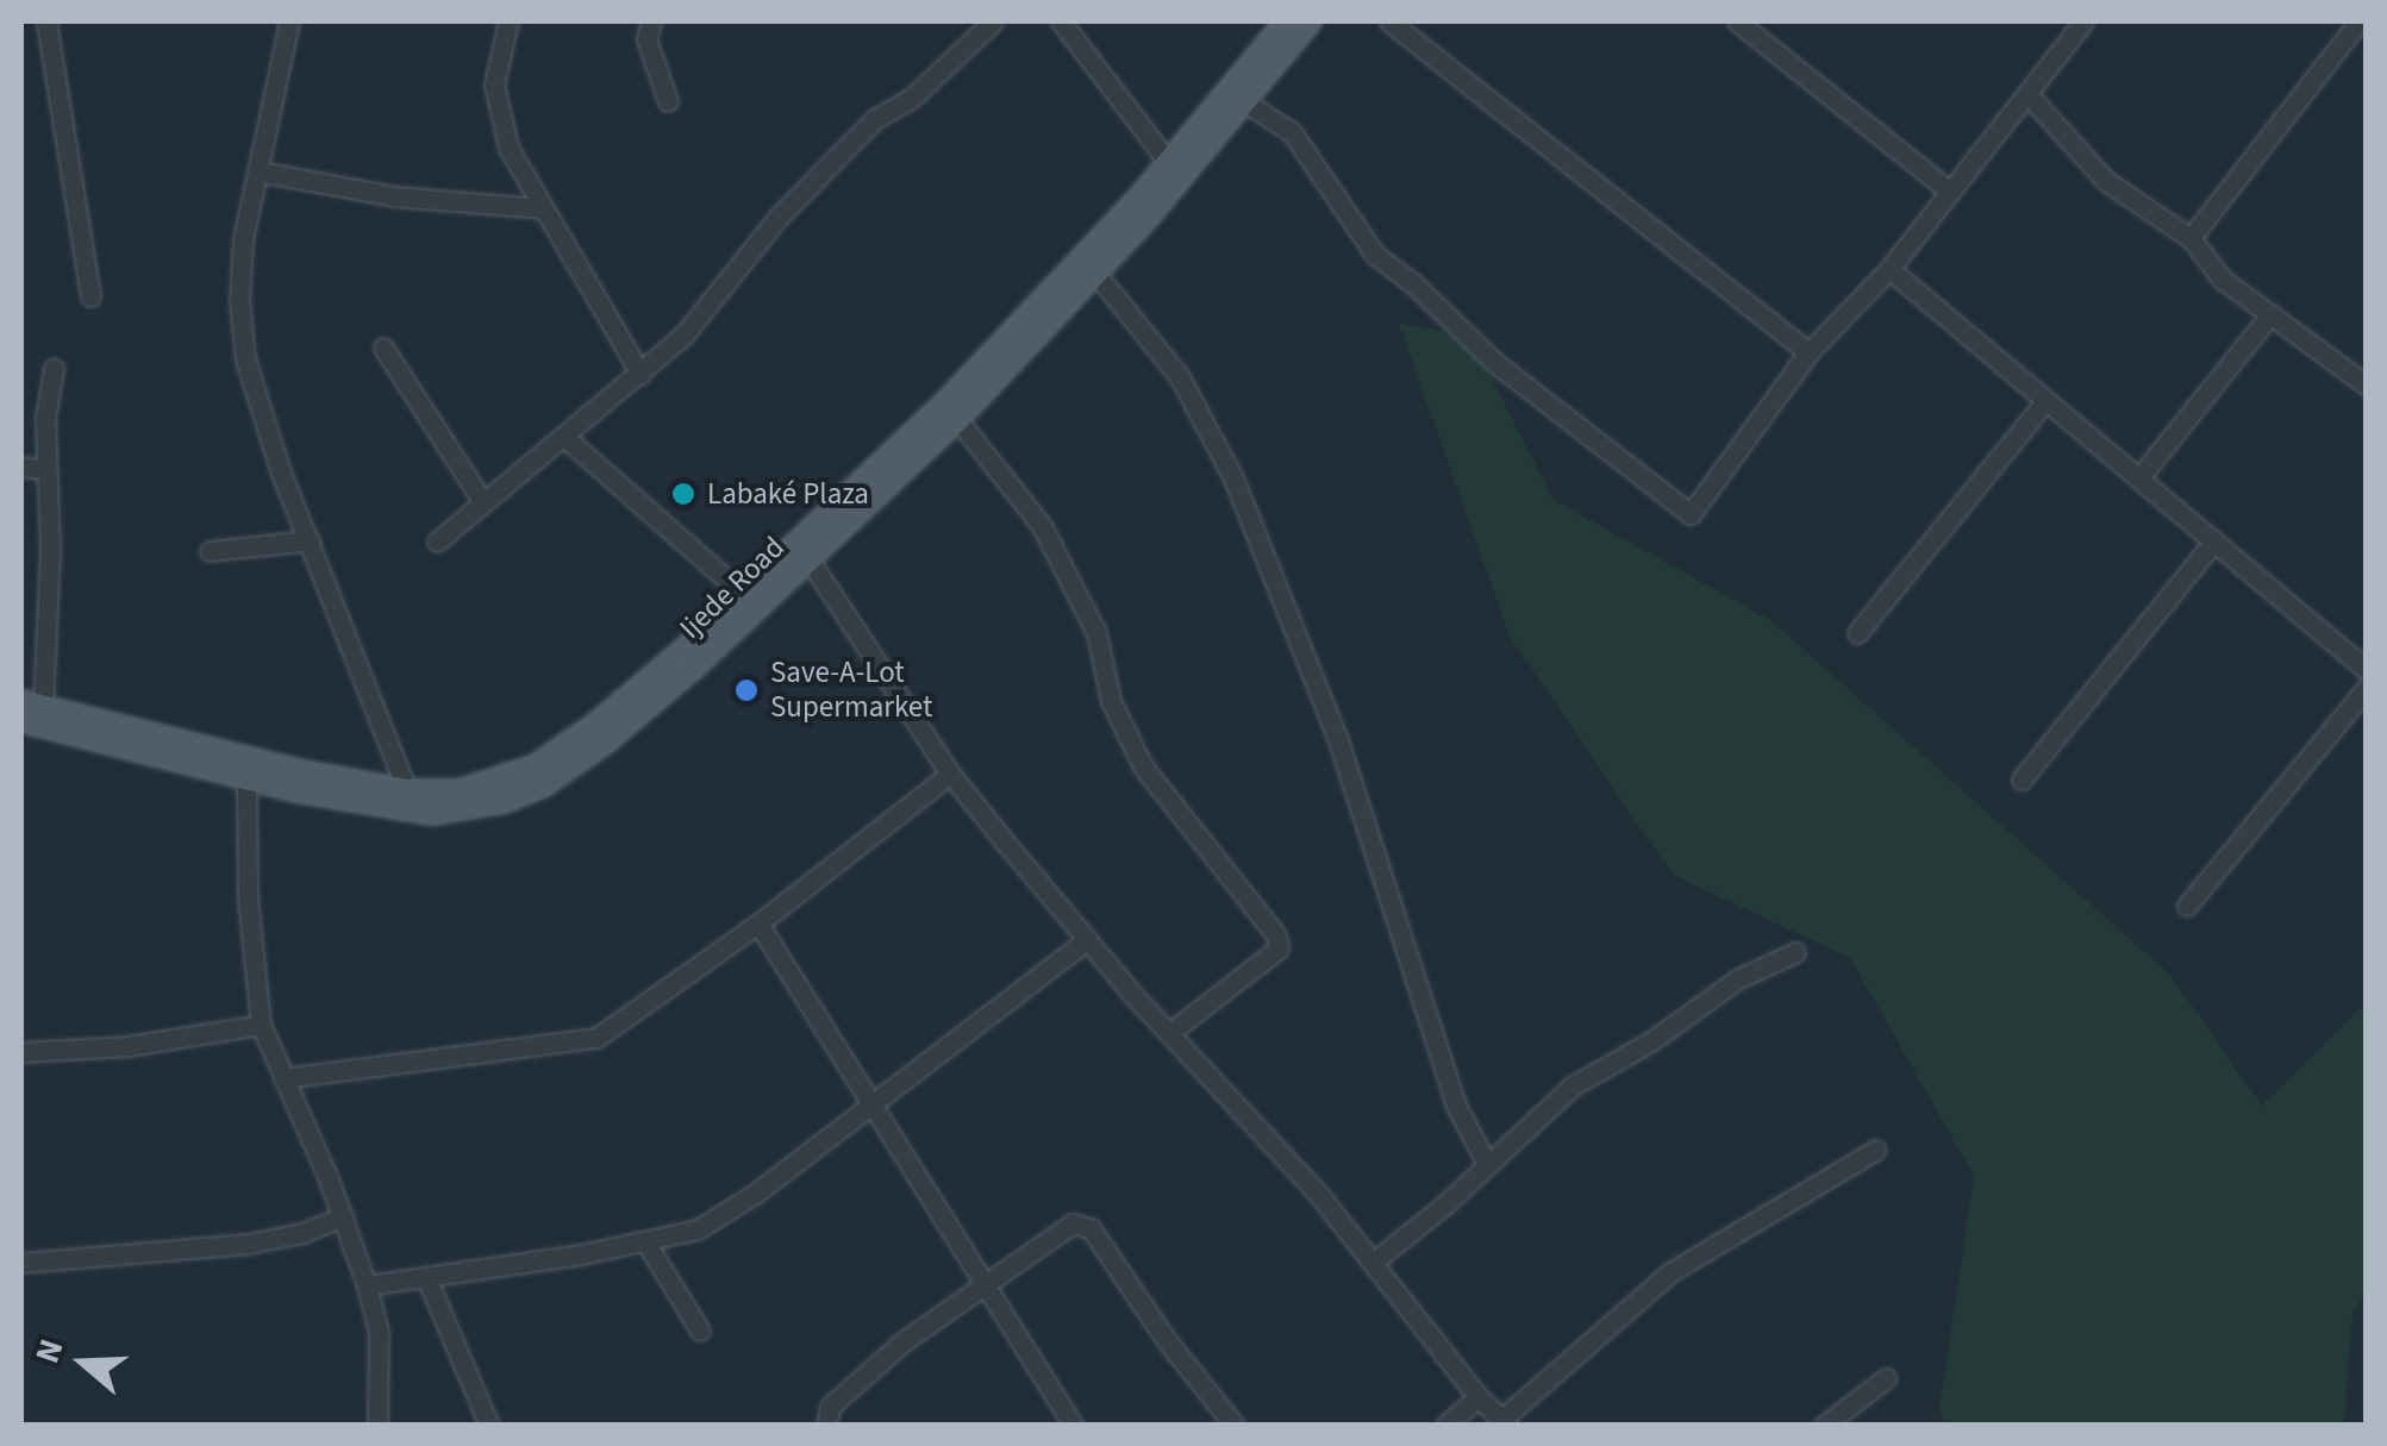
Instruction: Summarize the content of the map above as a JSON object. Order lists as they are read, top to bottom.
{
  "streets": {
    "main road": ["Ijede Road"]
  },
  "places": ["Labaké Plaza", "Save-A-Lot Supermarket"],
  "north": "left"
}
